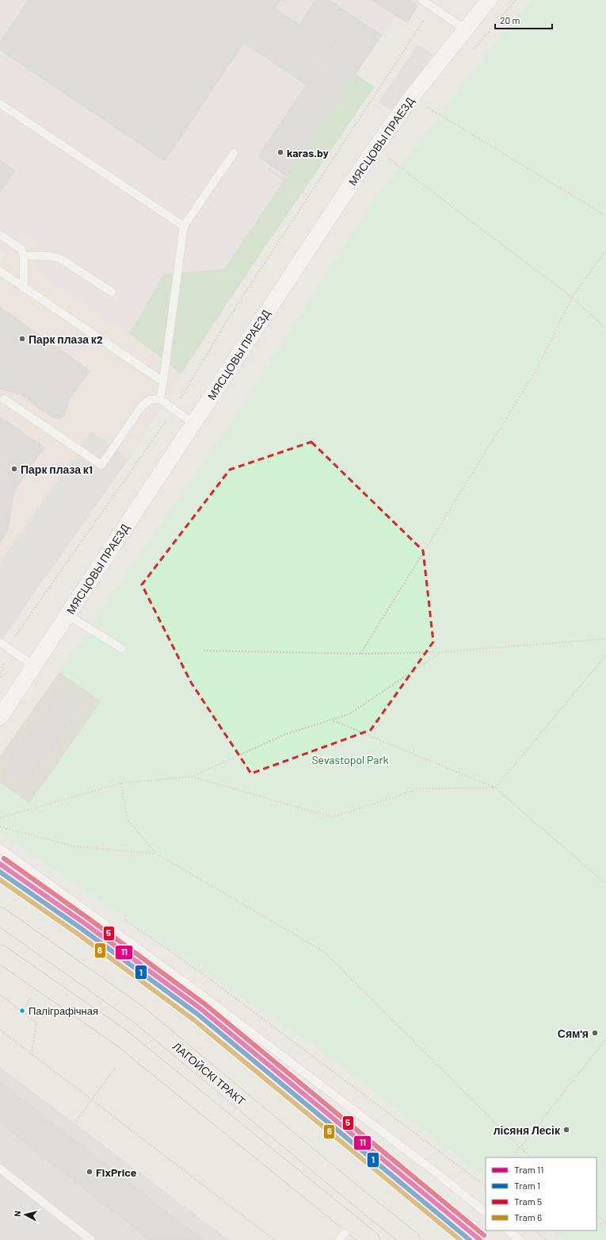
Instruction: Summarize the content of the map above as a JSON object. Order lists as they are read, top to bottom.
{
  "streets": {
    "main road": ["ЛАГОЙСКІ ТРАКТ"],
    "street": ["МЯСЦОВЫ ПРАЕЗД"]
  },
  "parks": ["Sevastopol Park"],
  "places": [
    "karas.by",
    "Парк плаза к2",
    "Парк плаза к1",
    "Паліграфічная",
    "Сям'я",
    "лісяня Лесік",
    "FixPrice"
  ],
  "lines": [
    "tram line 5",
    "tram line 11",
    "tram line 1",
    "tram line 6"
  ],
  "legend": [
    "Tram 11",
    "Tram 1",
    "Tram 5",
    "Tram 6"
  ],
  "scale_bar": "20 m",
  "north": "left"
}
